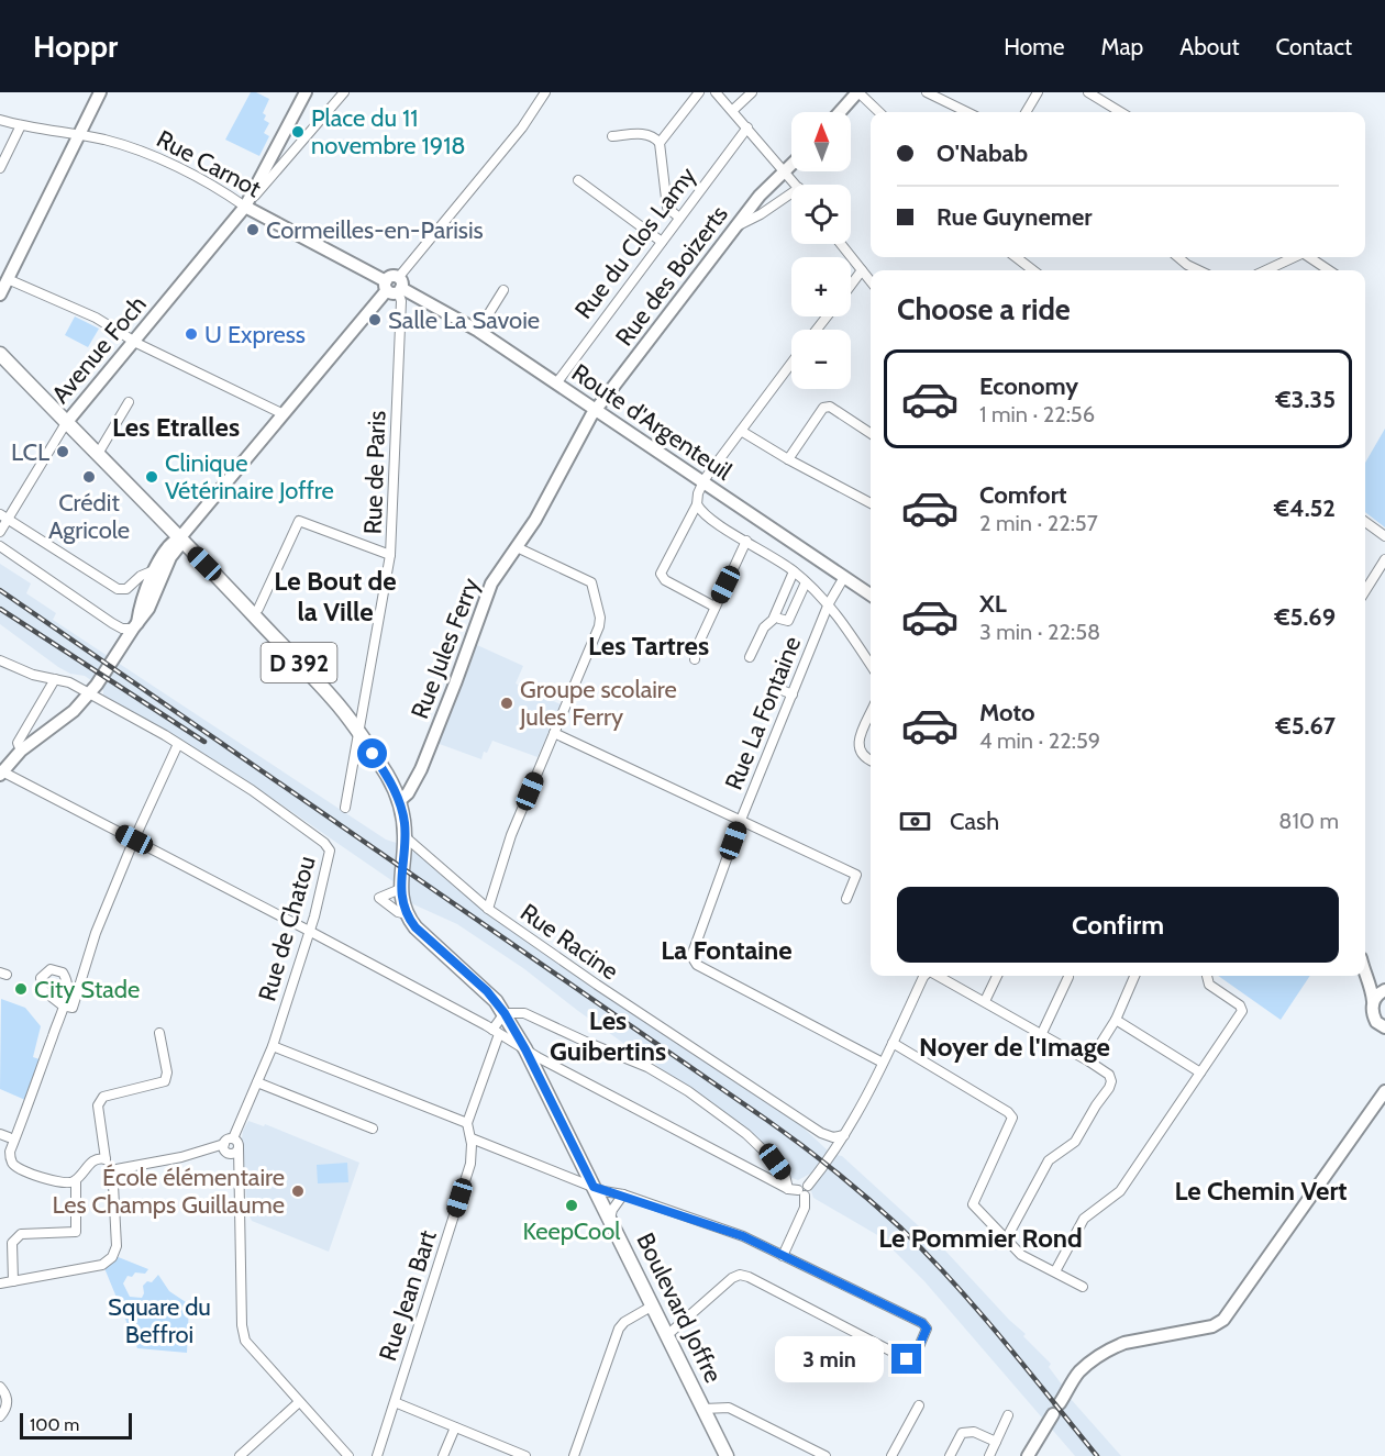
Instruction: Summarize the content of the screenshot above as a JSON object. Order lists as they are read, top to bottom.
{
  "streets": {
    "main road": [
      "Rue Carnot",
      "Rue des Boizerts",
      "Avenue Foch",
      "Route d'Argenteuil",
      "Rue Jules Ferry",
      "D 392",
      "Boulevard Joffre"
    ],
    "street": [
      "Rue du Clos Lamy",
      "Rue de Paris",
      "Rue La Fontaine",
      "Rue de Chatou",
      "Rue Racine",
      "Rue Jean Bart"
    ]
  },
  "crossings": [
    ["Rue Carnot", "Avenue Foch"],
    ["Rue Carnot", "Route d'Argenteuil"],
    ["Rue Carnot", "Rue de Paris"],
    ["Rue du Clos Lamy", "Route d'Argenteuil"],
    ["Rue des Boizerts", "Route d'Argenteuil"],
    ["Rue des Boizerts", "Rue Jules Ferry"],
    ["Avenue Foch", "D 392"],
    ["Avenue Foch", "Boulevard Joffre"],
    ["Route d'Argenteuil", "Rue de Paris"],
    ["Route d'Argenteuil", "Rue Jules Ferry"],
    ["Route d'Argenteuil", "Rue La Fontaine"],
    ["Rue de Paris", "Boulevard Joffre"],
    ["Rue Jules Ferry", "Boulevard Joffre"],
    ["D 392", "Boulevard Joffre"],
    ["Rue Racine", "Boulevard Joffre"]
  ],
  "districts": [
    "Les Etralles",
    "Le Bout de la Ville",
    "Les Tartres",
    "La Fontaine",
    "Les Guibertins",
    "Noyer de l'Image",
    "Le Chemin Vert",
    "Le Pommier Rond"
  ],
  "parks": ["Square du Beffroi"],
  "places": [
    "Place du 11 novembre 1918",
    "Cormeilles-en-Parisis",
    "Salle La Savoie",
    "U Express",
    "LCL",
    "Crédit Agricole",
    "Clinique Vétérinaire Joffre",
    "Groupe scolaire Jules Ferry",
    "City Stade",
    "École élémentaire Les Champs Guillaume",
    "KeepCool"
  ],
  "scale_bar": "100 m",
  "north": "top",
  "page": {
    "header": "Hoppr",
    "nav": [
      "Home",
      "Map",
      "About",
      "Contact"
    ],
    "map_buttons": ["+", "−"],
    "banner": ["O'Nabab", "Rue Guynemer"],
    "heading": "Choose a ride",
    "list": [
      {
        "name": "Economy",
        "note": "1 min · 22:56",
        "value": "€3.35"
      },
      {
        "name": "Comfort",
        "note": "2 min · 22:57",
        "value": "€4.52"
      },
      {
        "name": "XL",
        "note": "3 min · 22:58",
        "value": "€5.69"
      },
      {
        "name": "Moto",
        "note": "4 min · 22:59",
        "value": "€5.67"
      }
    ],
    "pay": ["Cash", "810 m"],
    "buttons": "Confirm",
    "bubble": "3 min",
    "scale": "100 m"
  }
}
